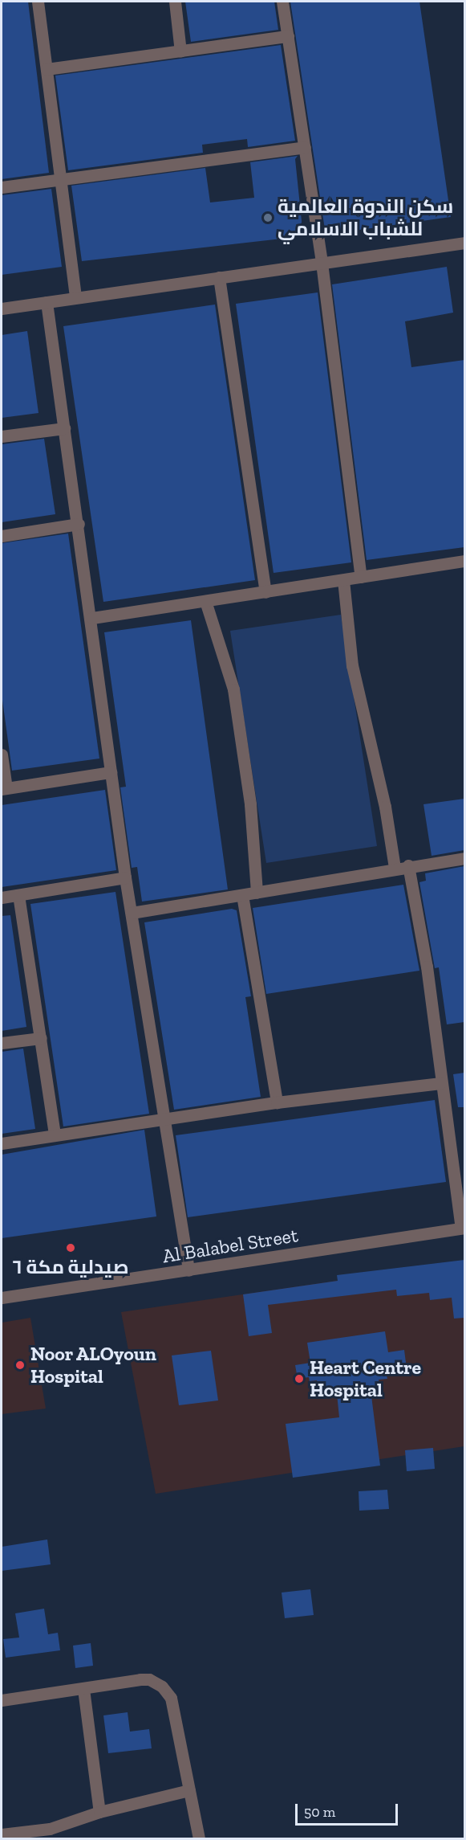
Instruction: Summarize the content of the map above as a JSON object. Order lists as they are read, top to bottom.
{
  "streets": {
    "street": ["Al Balabel Street"]
  },
  "places": [
    "سكن الندوة العالمية للشباب الاسلامي",
    "صيدلية مكة ٦",
    "Noor ALOyoun Hospital",
    "Heart Centre Hospital"
  ],
  "scale_bar": "50 m"
}
